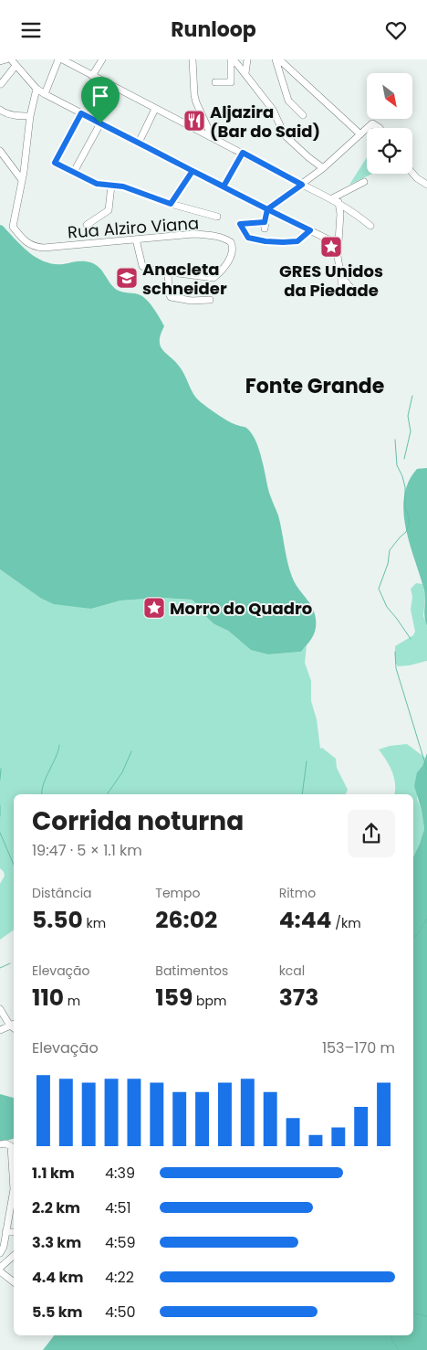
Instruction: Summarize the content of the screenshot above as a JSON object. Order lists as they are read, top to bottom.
{
  "streets": {
    "street": ["Rua Alziro Viana"]
  },
  "districts": ["Fonte Grande"],
  "places": {
    "restaurant": ["Aljazira (Bar do Said)"],
    "place": ["GRES Unidos da Piedade", "Morro do Quadro"],
    "school or university": ["Anacleta schneider"]
  },
  "north": "bottom right",
  "page": {
    "header": "Runloop",
    "heading": ["Corrida noturna", "19:47 · 5 × 1.1 km"],
    "stats": [
      ["Distância", "5.50 km"],
      ["Tempo", "26:02"],
      ["Ritmo", "4:44 /km"],
      ["Elevação", "110 m"],
      ["Batimentos", "159 bpm"],
      ["kcal", "373"]
    ],
    "chart": ["Elevação", "153–170 m"],
    "list": [
      {
        "name": "1.1 km",
        "note": "4:39"
      },
      {
        "name": "2.2 km",
        "note": "4:51"
      },
      {
        "name": "3.3 km",
        "note": "4:59"
      },
      {
        "name": "4.4 km",
        "note": "4:22"
      },
      {
        "name": "5.5 km",
        "note": "4:50"
      }
    ]
  }
}
